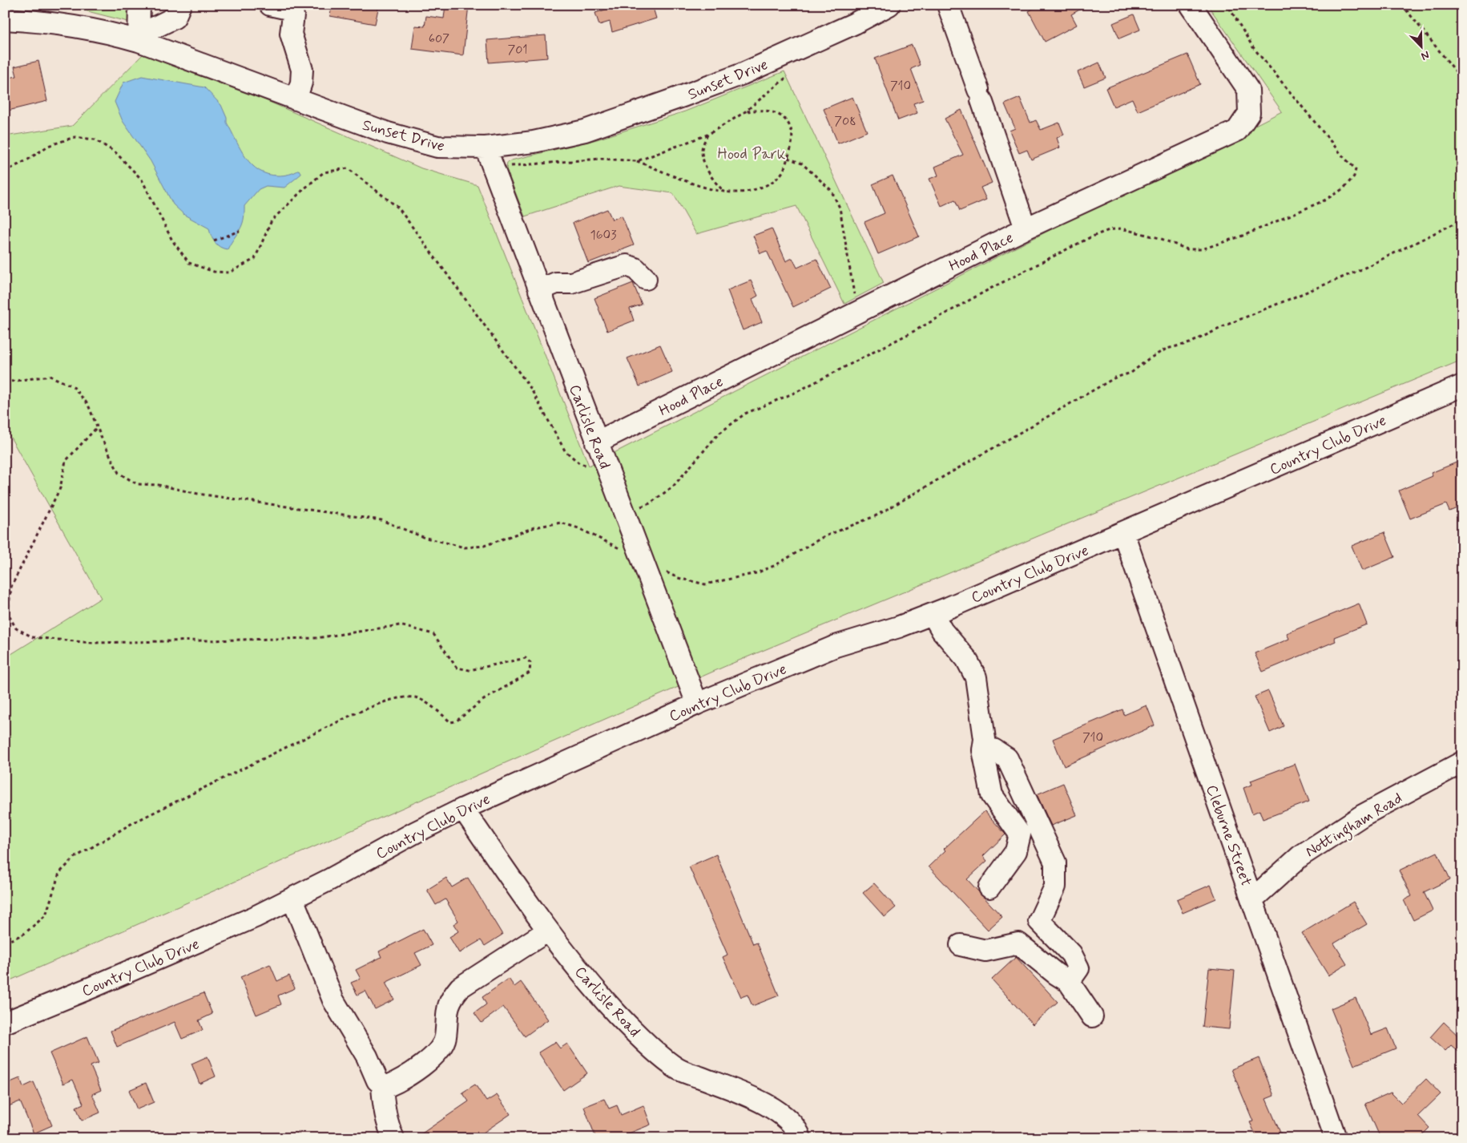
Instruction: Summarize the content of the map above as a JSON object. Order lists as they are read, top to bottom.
{
  "streets": {
    "street": [
      "Sunset Drive",
      "Hood Place",
      "Carlisle Road",
      "Country Club Drive",
      "Nottingham Road",
      "Cleburne Street"
    ]
  },
  "crossings": [
    ["Sunset Drive", "Carlisle Road"],
    ["Hood Place", "Carlisle Road"],
    ["Carlisle Road", "Country Club Drive"],
    ["Country Club Drive", "Cleburne Street"],
    ["Nottingham Road", "Cleburne Street"]
  ],
  "parks": ["Hood Park"],
  "house_numbers": [
    "607",
    "701",
    "710",
    "708",
    "1603",
    "710"
  ],
  "north": "bottom right"
}
